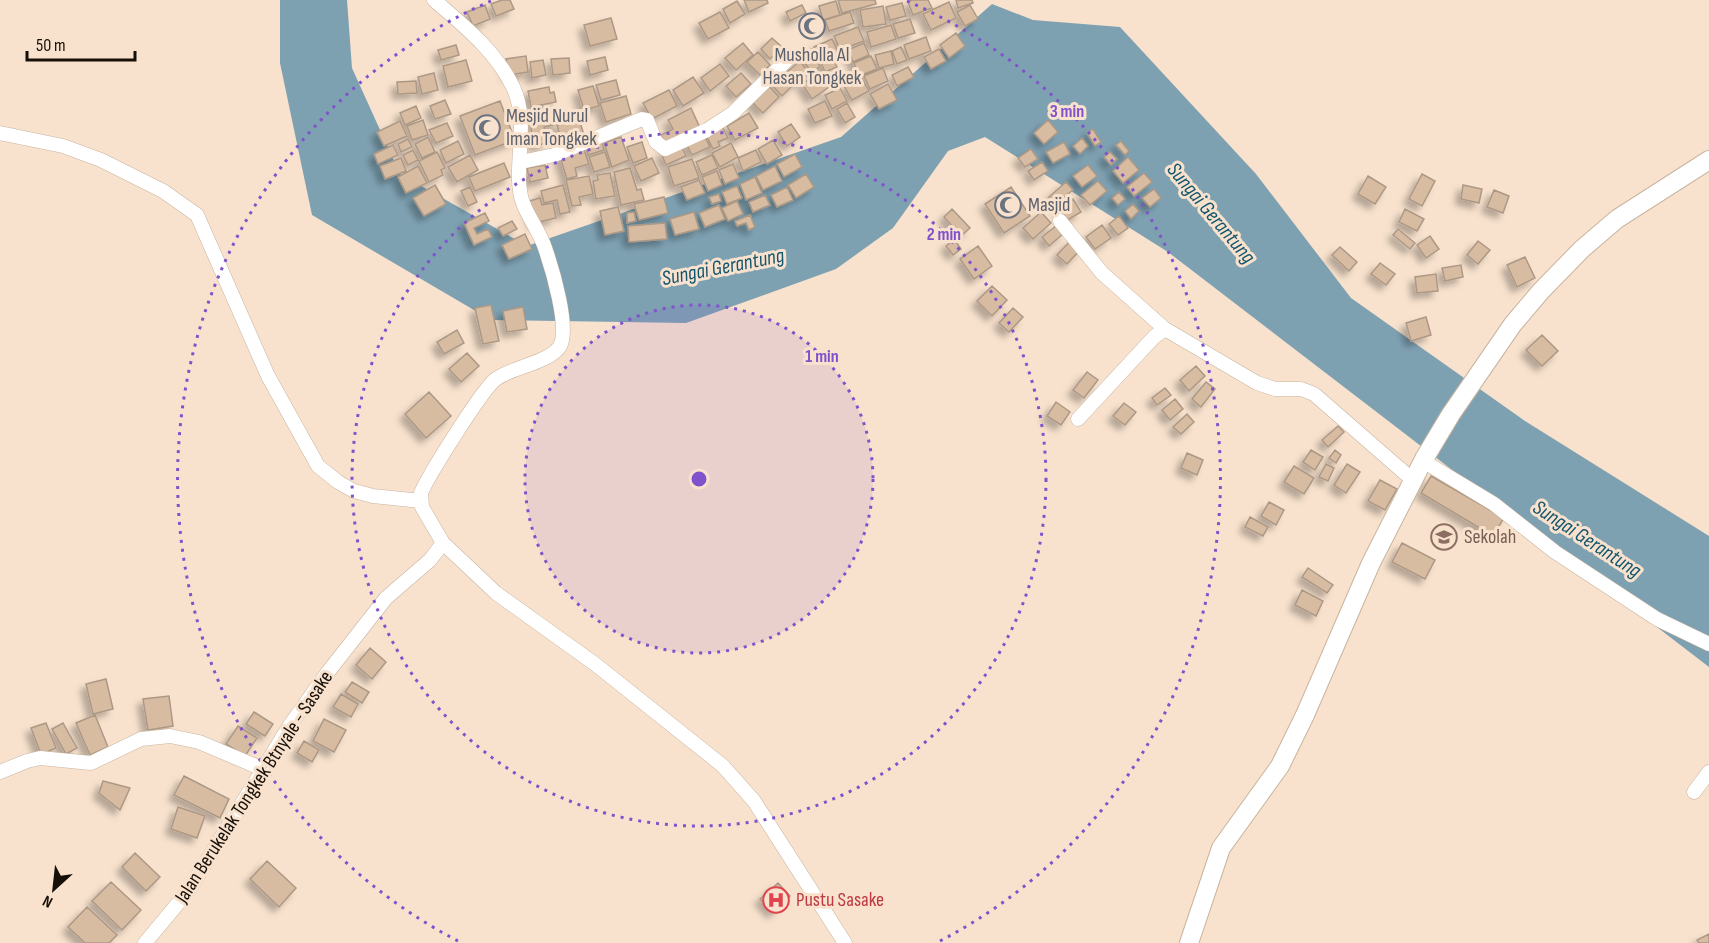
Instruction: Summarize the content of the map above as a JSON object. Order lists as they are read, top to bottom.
{
  "streets": {
    "street": ["Jalan Berukelak Tongkek Btnyale - Sasake"]
  },
  "water": ["Sungai Gerantung"],
  "places": {
    "mosque": ["Musholla Al Hasan Tongkek", "Mesjid Nurul Iman Tongkek", "Masjid"],
    "school or university": ["Sekolah"],
    "hospital": ["Pustu Sasake"]
  },
  "scale_bar": "50 m",
  "north": "bottom left",
  "rings": ["3 min", "2 min", "1 min"]
}
